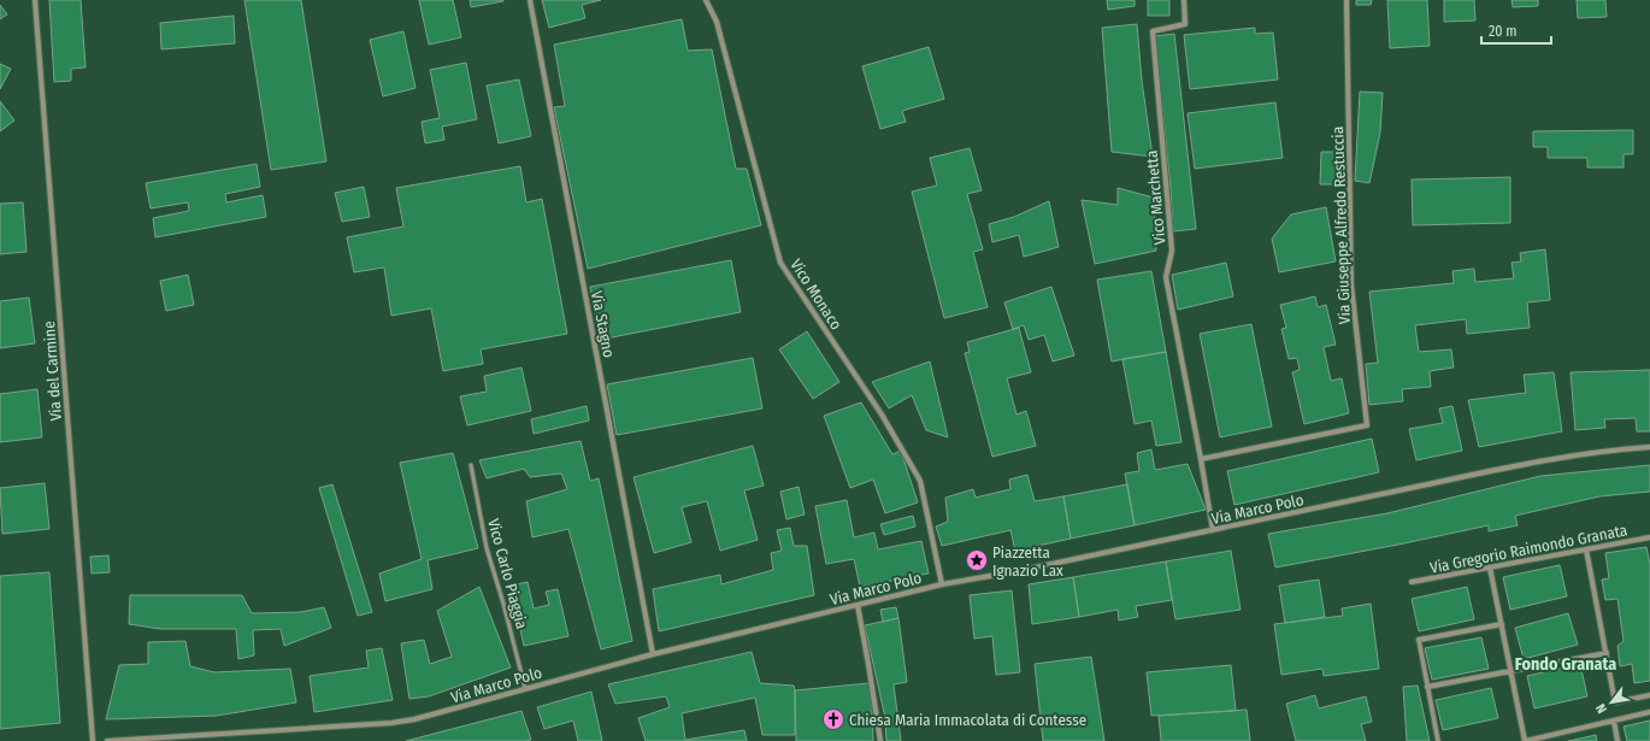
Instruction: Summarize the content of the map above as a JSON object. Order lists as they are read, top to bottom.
{
  "streets": {
    "street": [
      "Vico Marchetta",
      "Via Giuseppe Alfredo Restuccia",
      "Vico Monaco",
      "Via Stagno",
      "Via del Carmine",
      "Via Marco Polo",
      "Via Gregorio Raimondo Granata"
    ],
    "lane": ["Vico Carlo Piaggia"]
  },
  "crossings": [
    ["Vico Marchetta", "Via Giuseppe Alfredo Restuccia"],
    ["Vico Marchetta", "Via Marco Polo"],
    ["Vico Monaco", "Via Marco Polo"],
    ["Via Stagno", "Via Marco Polo"],
    ["Via Marco Polo", "Vico Carlo Piaggia"]
  ],
  "districts": ["Fondo Granata"],
  "places": {
    "place": ["Piazzetta Ignazio Lax"],
    "church": ["Chiesa Maria Immacolata di Contesse"]
  },
  "scale_bar": "20 m",
  "north": "bottom left"
}
